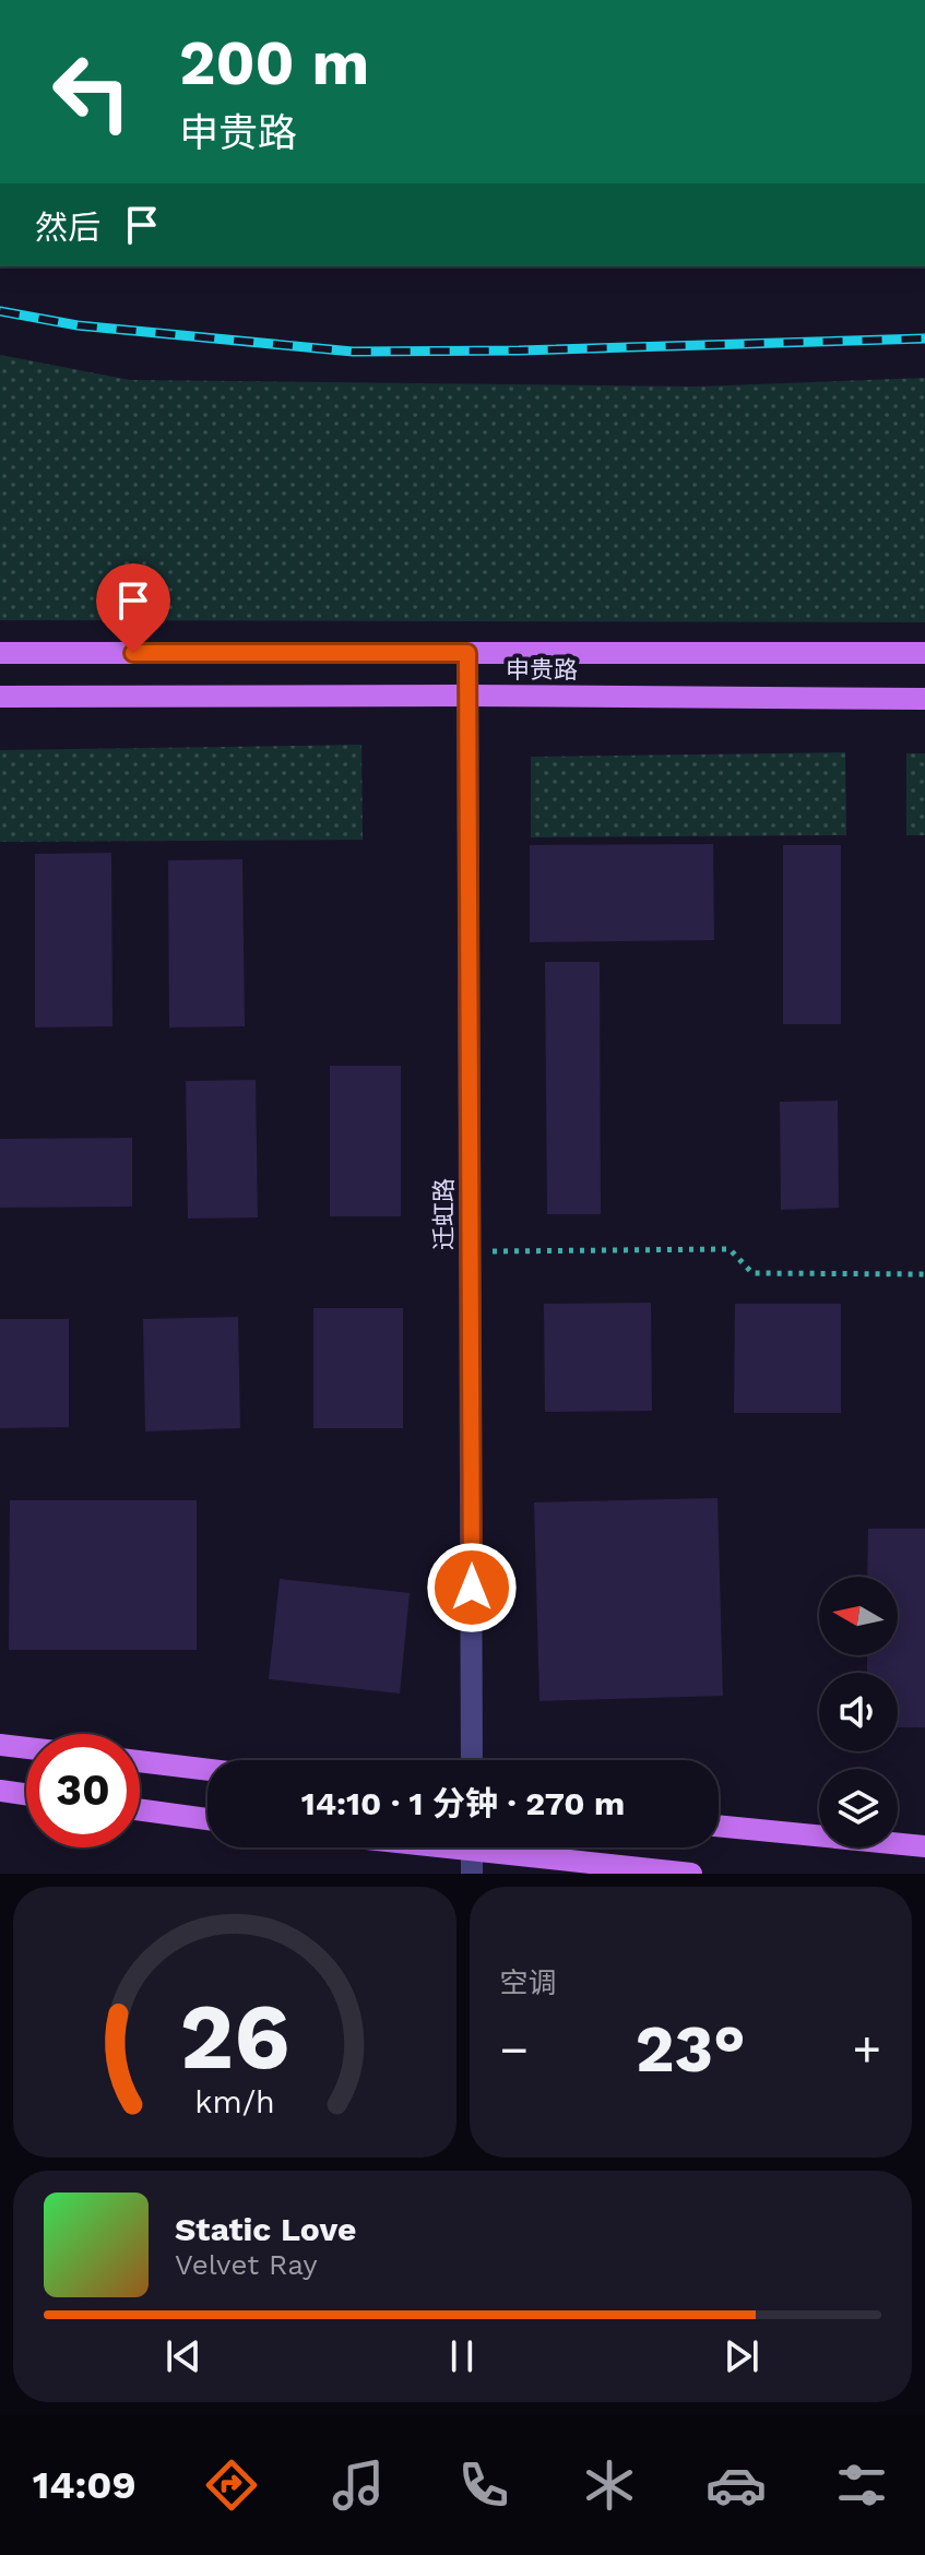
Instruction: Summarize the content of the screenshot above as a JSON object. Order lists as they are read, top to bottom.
{
  "streets": {
    "main road": ["申贵路"],
    "street": ["迁虹路"]
  },
  "crossings": [
    ["申贵路", "迁虹路"]
  ],
  "north": "left",
  "page": {
    "turn": ["200 m", "申贵路"],
    "then": "然后",
    "limit": "30",
    "trip": "14:10 · 1 分钟 · 270 m",
    "tile": "空调",
    "heat": ["−", "23°", "+"],
    "song": ["Static Love", "Velvet Ray"],
    "tabs": "14:09",
    "gauge": ["26", "km/h"]
  }
}
